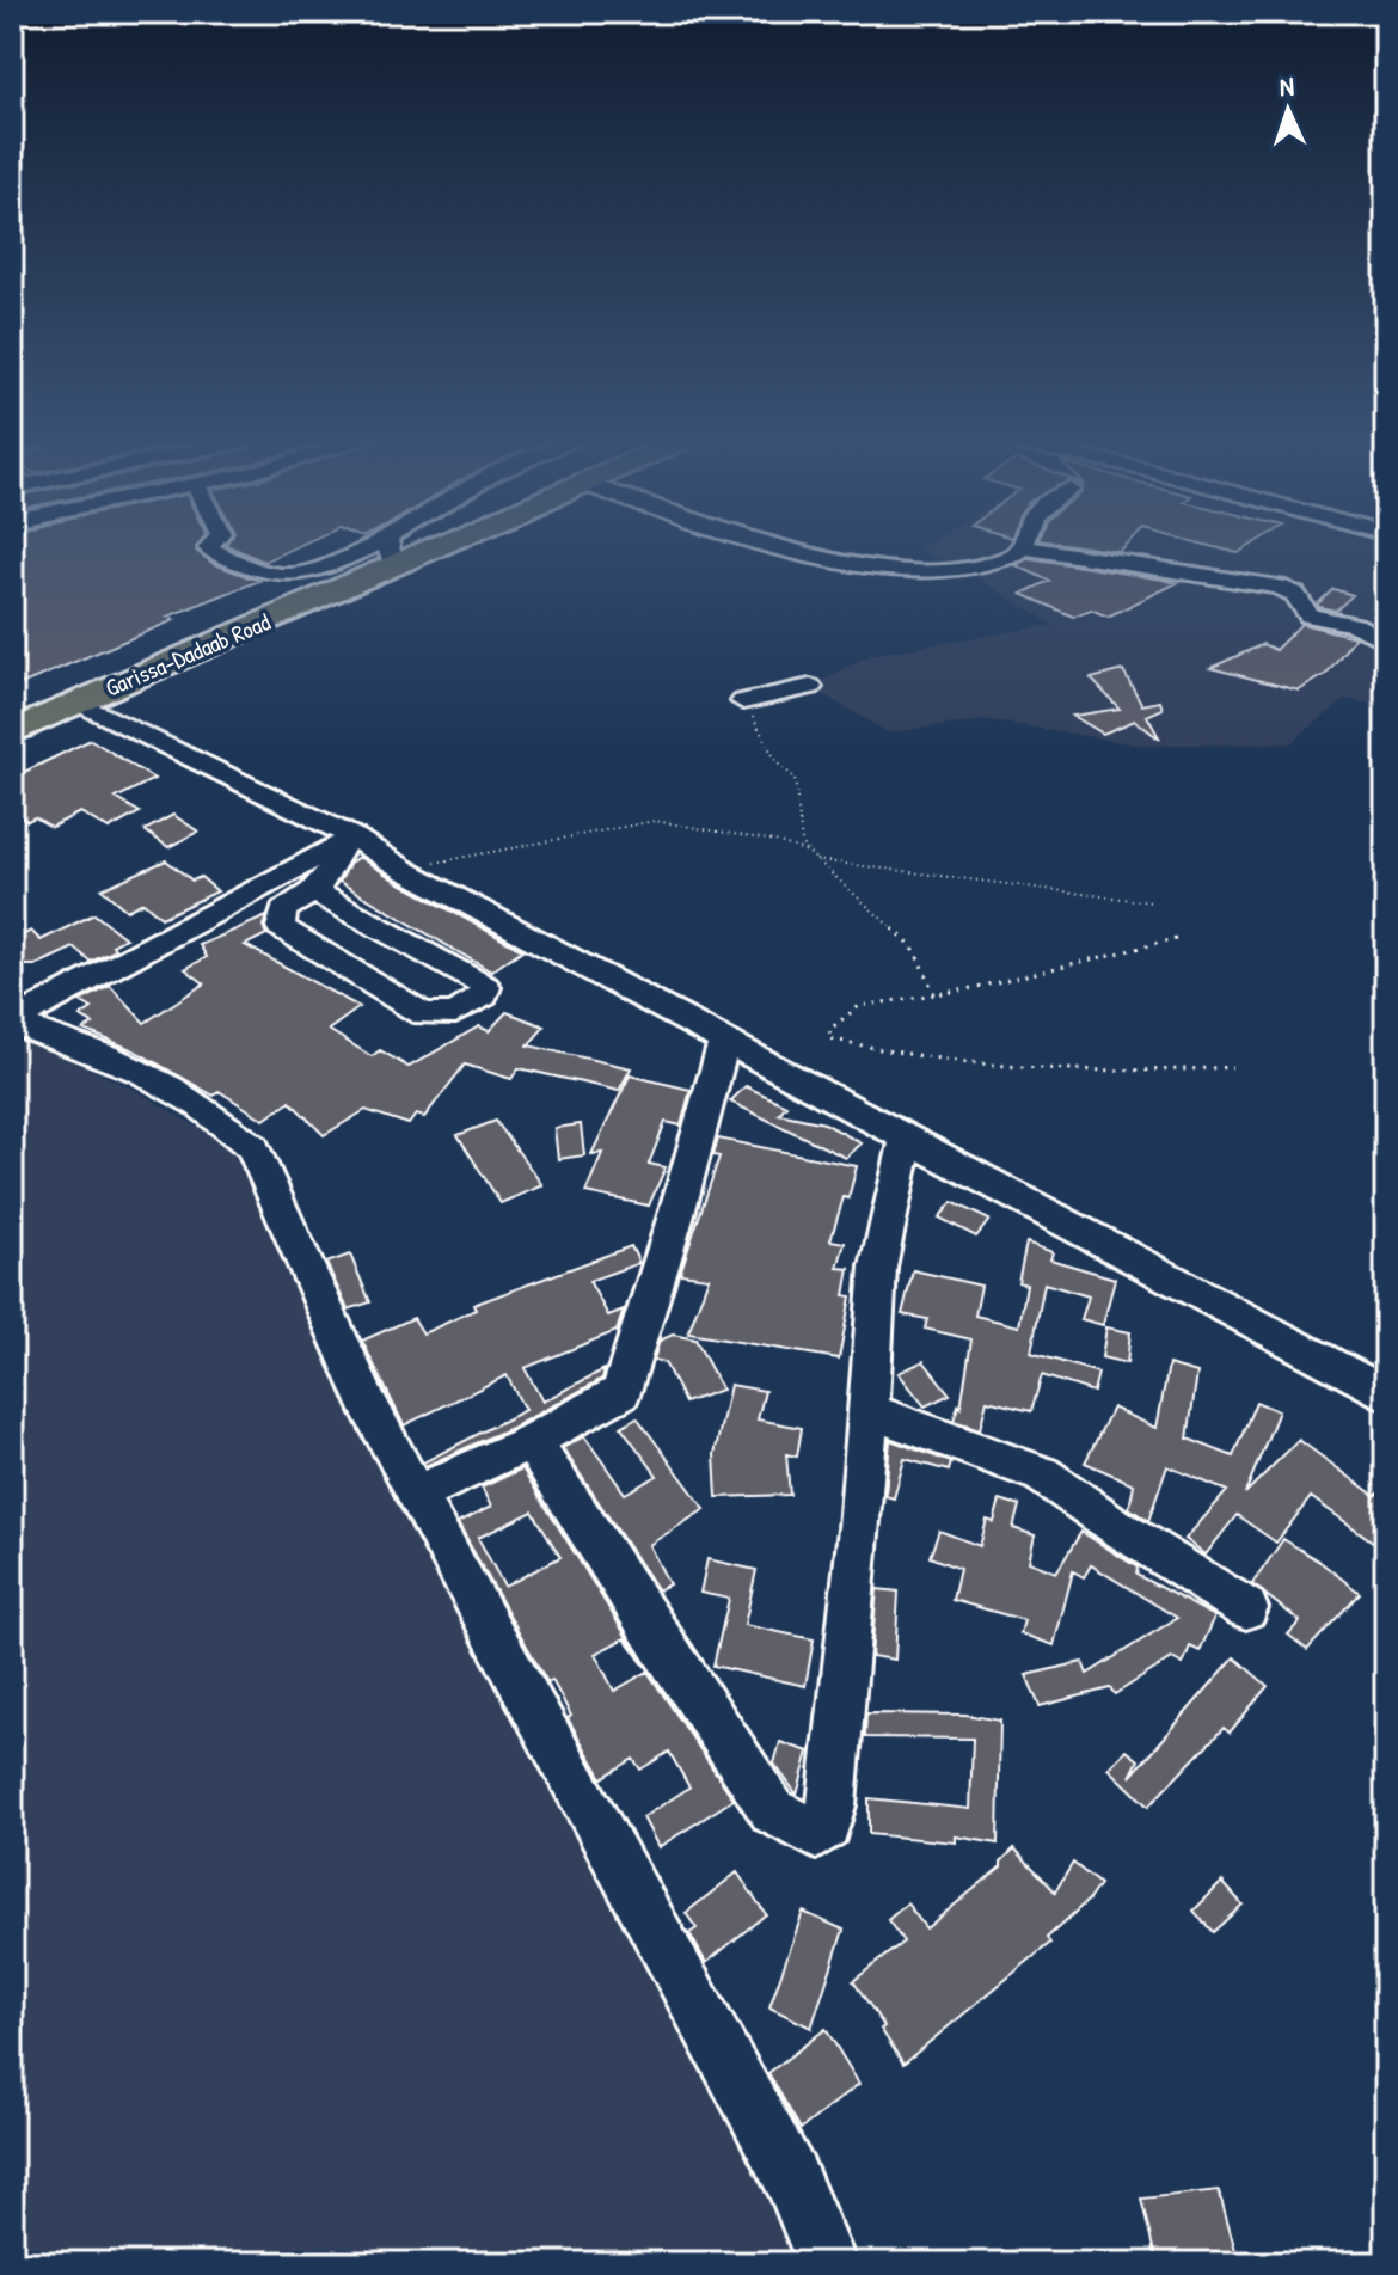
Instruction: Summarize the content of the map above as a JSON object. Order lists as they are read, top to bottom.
{
  "streets": {
    "highway": ["Garissa-Dadaab Road"]
  },
  "north": "top"
}
